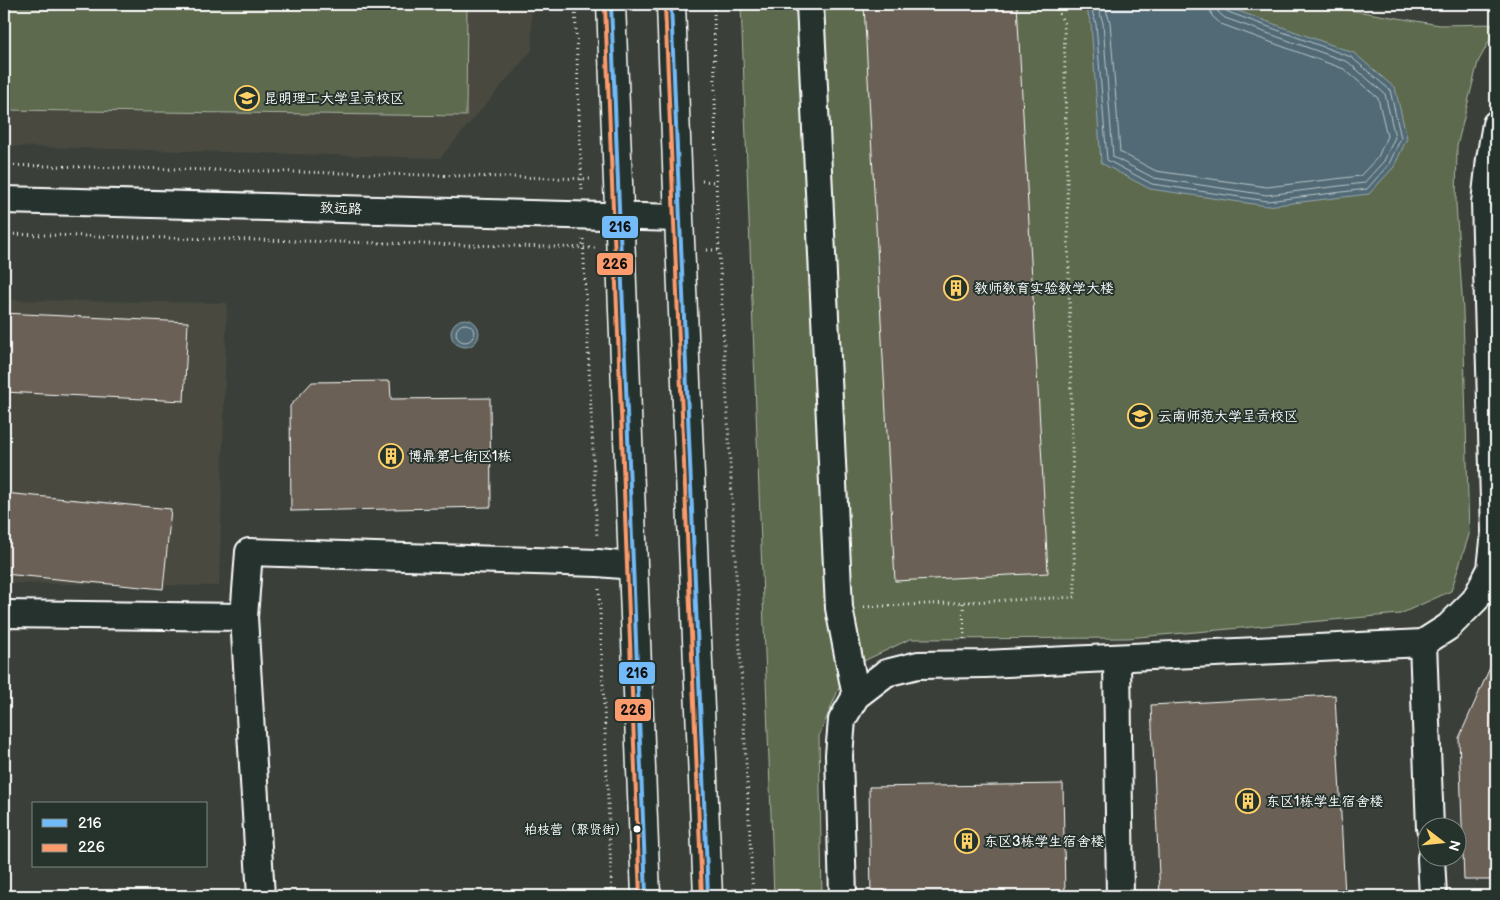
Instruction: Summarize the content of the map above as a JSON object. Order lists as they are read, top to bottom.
{
  "streets": {
    "street": ["致远路"]
  },
  "places": {
    "school or university": ["昆明理工大学呈贡校区", "云南师范大学呈贡校区"],
    "building": [
      "教师教育实验教学大楼",
      "博鼎第七街区1栋",
      "东区1栋学生宿舍楼",
      "东区3栋学生宿舍楼"
    ],
    "other": ["柏枝营（聚贤街）"]
  },
  "lines": ["transit line 216", "transit line 226"],
  "legend": ["216", "226"],
  "north": "right"
}
